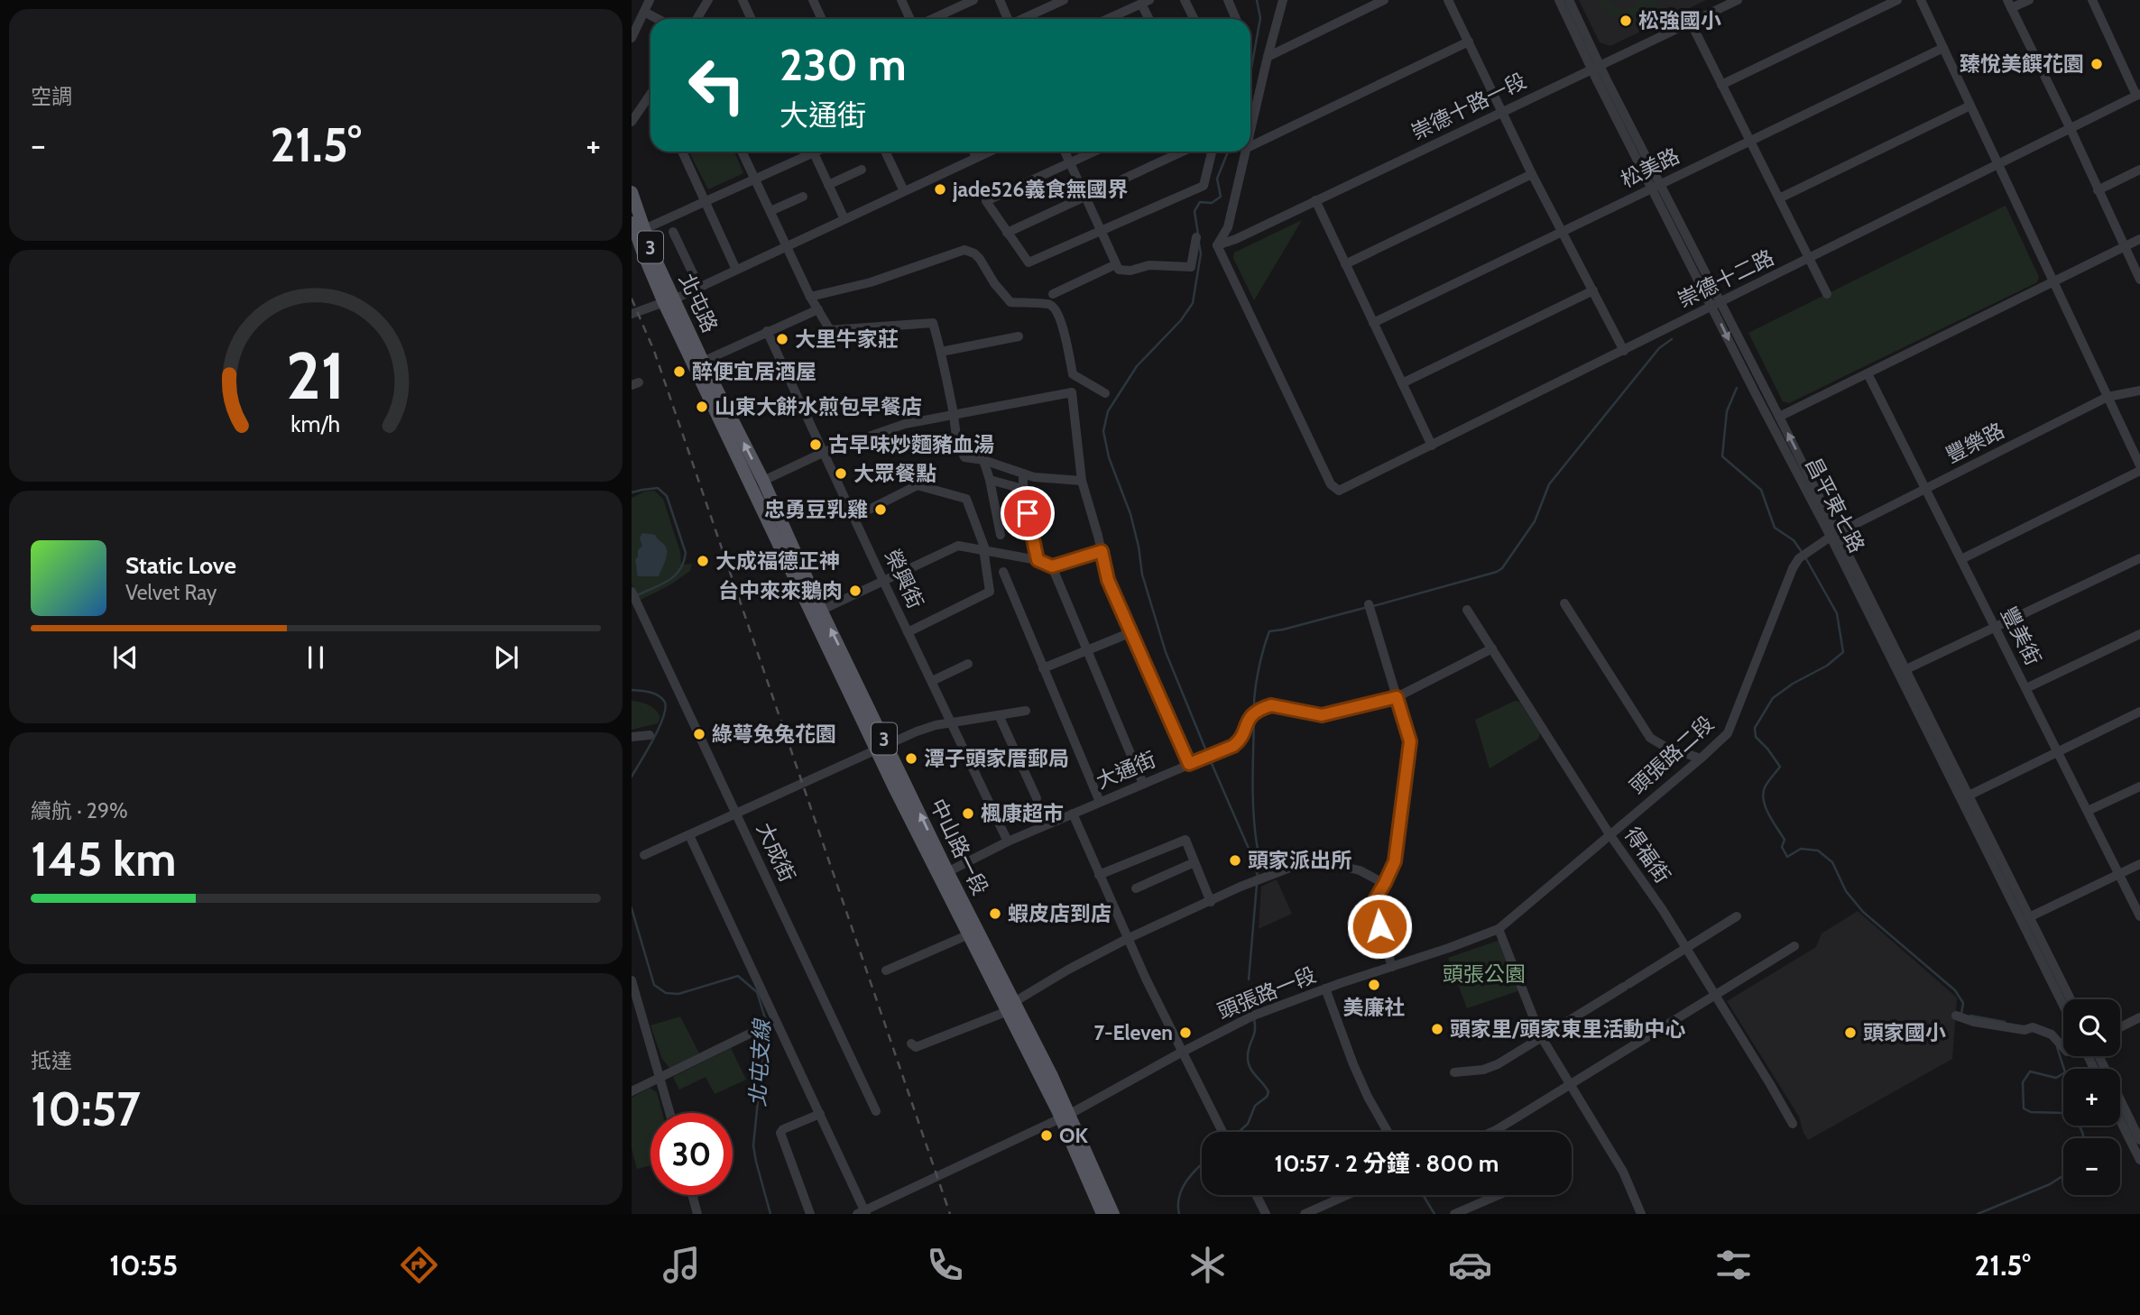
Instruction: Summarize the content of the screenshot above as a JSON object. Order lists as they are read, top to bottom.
{
  "streets": {
    "main road": ["3", "北屯路", "中山路一段"],
    "street": [
      "崇德十路一段",
      "松美路",
      "崇德十二路",
      "豐樂路",
      "昌平東七路",
      "榮興街",
      "豐美街",
      "頭張路二段",
      "大通街",
      "大成街",
      "得福街",
      "頭張路一段"
    ]
  },
  "crossings": [
    ["崇德十路一段", "崇德十二路"],
    ["崇德十路一段", "昌平東七路"],
    ["松美路", "昌平東七路"],
    ["崇德十二路", "昌平東七路"],
    ["北屯路", "中山路一段"],
    ["豐樂路", "昌平東七路"],
    ["豐樂路", "豐美街"],
    ["豐樂路", "頭張路二段"],
    ["昌平東七路", "頭張路二段"],
    ["榮興街", "大通街"],
    ["頭張路二段", "得福街"],
    ["頭張路二段", "頭張路一段"],
    ["大通街", "中山路一段"],
    ["大通街", "得福街"],
    ["中山路一段", "頭張路一段"]
  ],
  "water": ["北屯支線"],
  "parks": ["頭張公園"],
  "places": [
    "松強國小",
    "臻悅美饌花園",
    "jade526義食無國界",
    "大里牛家莊",
    "醉便宜居酒屋",
    "山東大餅水煎包早餐店",
    "古早味炒麵豬血湯",
    "大眾餐點",
    "忠勇豆乳雞",
    "大成福德正神",
    "台中來來鵝肉",
    "綠萼兔兔花園",
    "潭子頭家厝郵局",
    "楓康超市",
    "頭家派出所",
    "蝦皮店到店",
    "美廉社",
    "頭家里/頭家東里活動中心",
    "7-Eleven",
    "頭家國小",
    "OK"
  ],
  "page": {
    "tile": [
      "空調",
      ["續航 · 29%", "145 km"],
      ["抵達", "10:57"]
    ],
    "turn": ["230 m", "大通街"],
    "heat": ["−", "21.5°", "+"],
    "song": ["Static Love", "Velvet Ray"],
    "map_buttons": ["+", "−"],
    "limit": "30",
    "trip": "10:57 · 2 分鐘 · 800 m",
    "tabs": ["10:55", "21.5°"],
    "gauge": ["21", "km/h"]
  }
}
